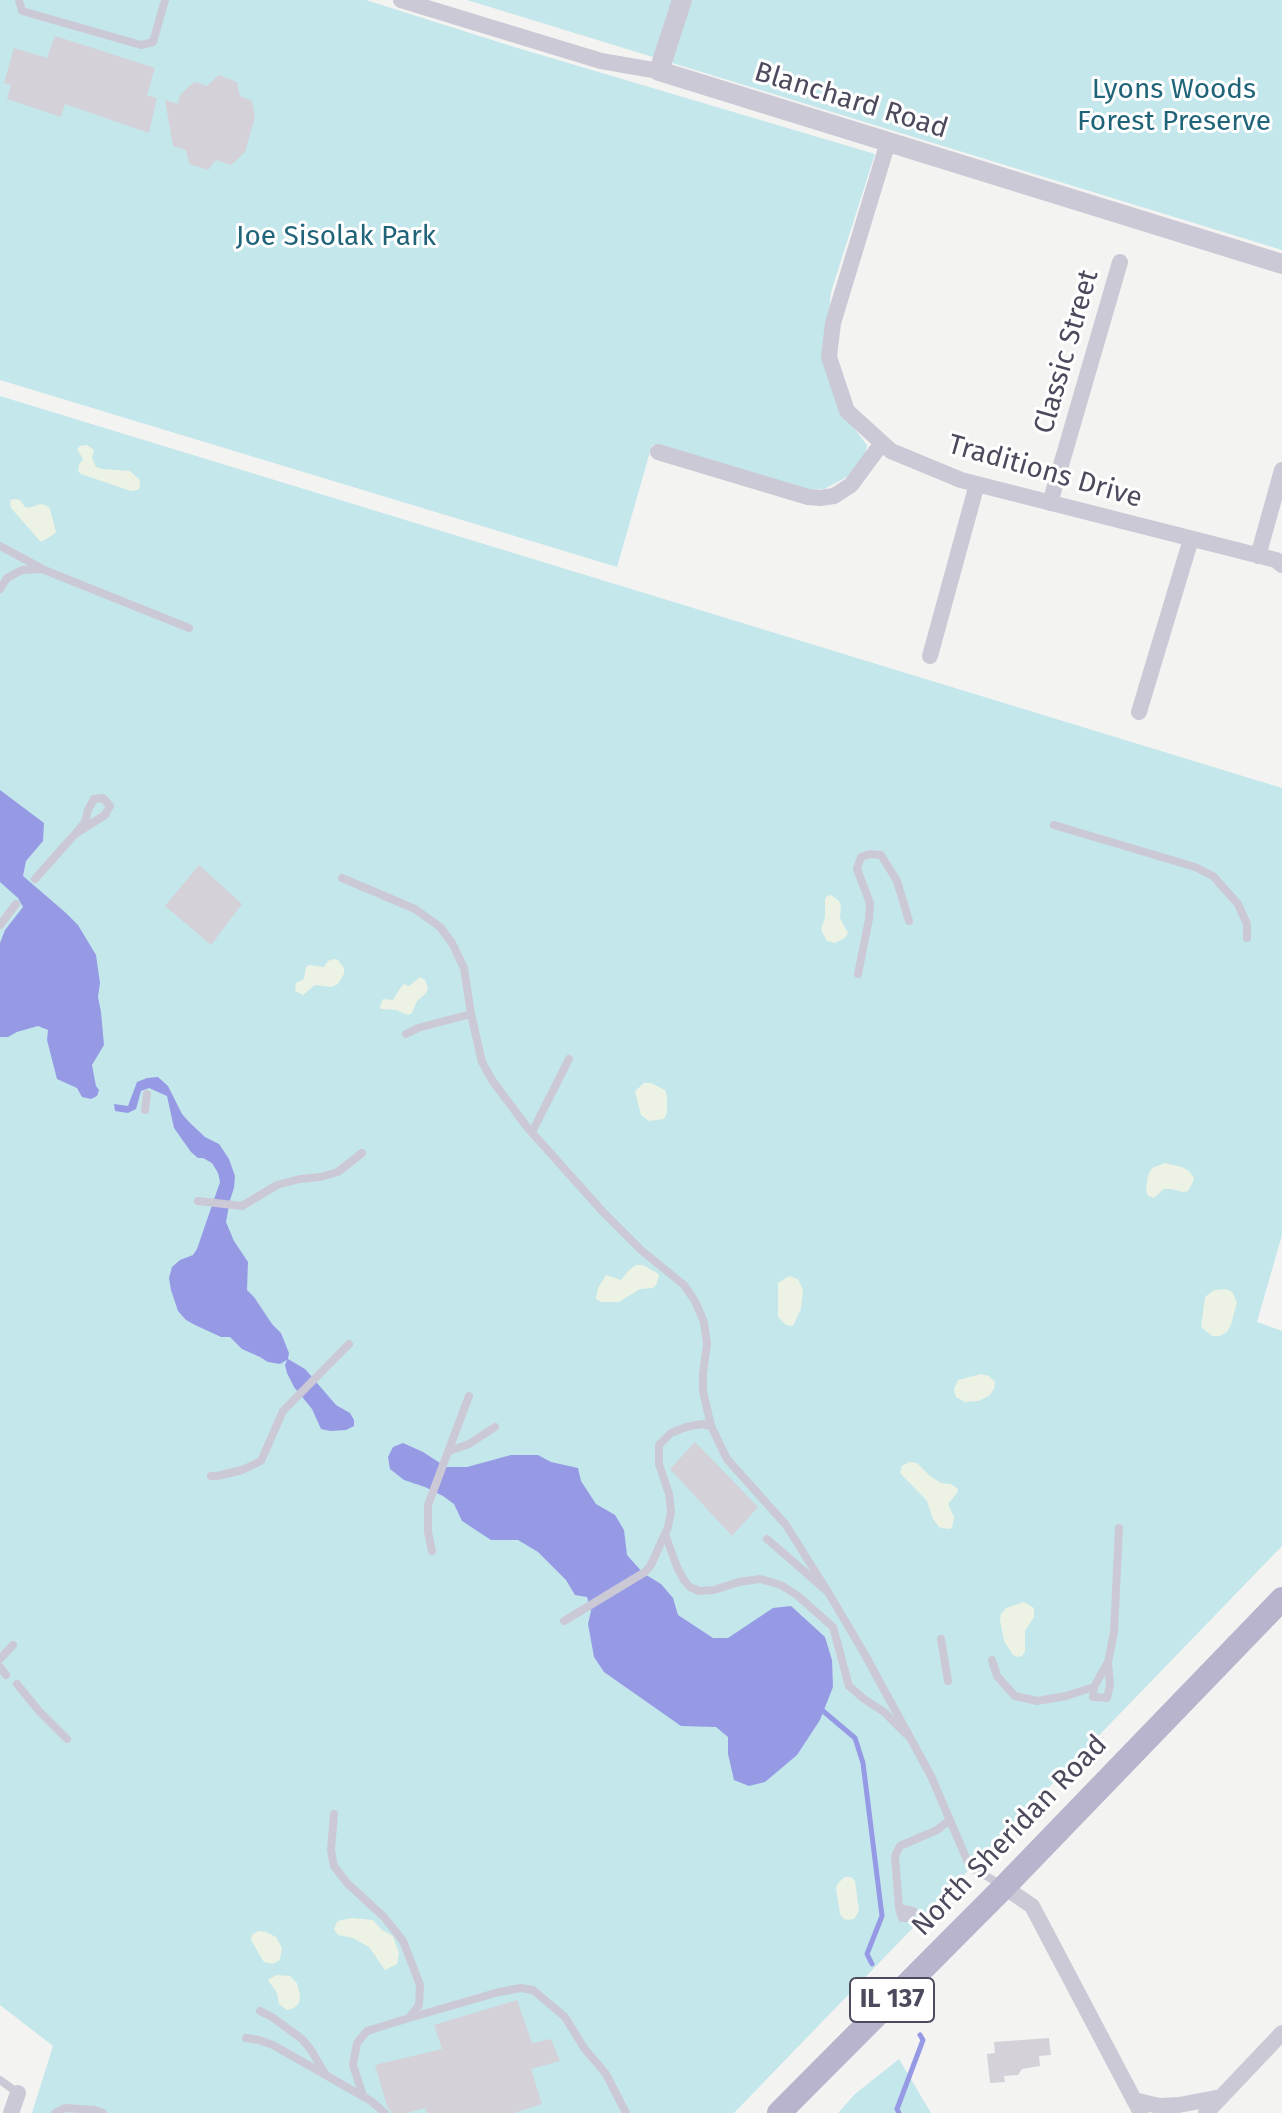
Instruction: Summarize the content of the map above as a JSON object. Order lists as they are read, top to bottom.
{
  "streets": {
    "main road": ["North Sheridan Road", "IL 137"],
    "street": ["Blanchard Road", "Classic Street", "Traditions Drive"]
  },
  "crossings": [
    ["Blanchard Road", "Traditions Drive"],
    ["Classic Street", "Traditions Drive"]
  ],
  "parks": ["Lyons Woods Forest Preserve", "Joe Sisolak Park"]
}
